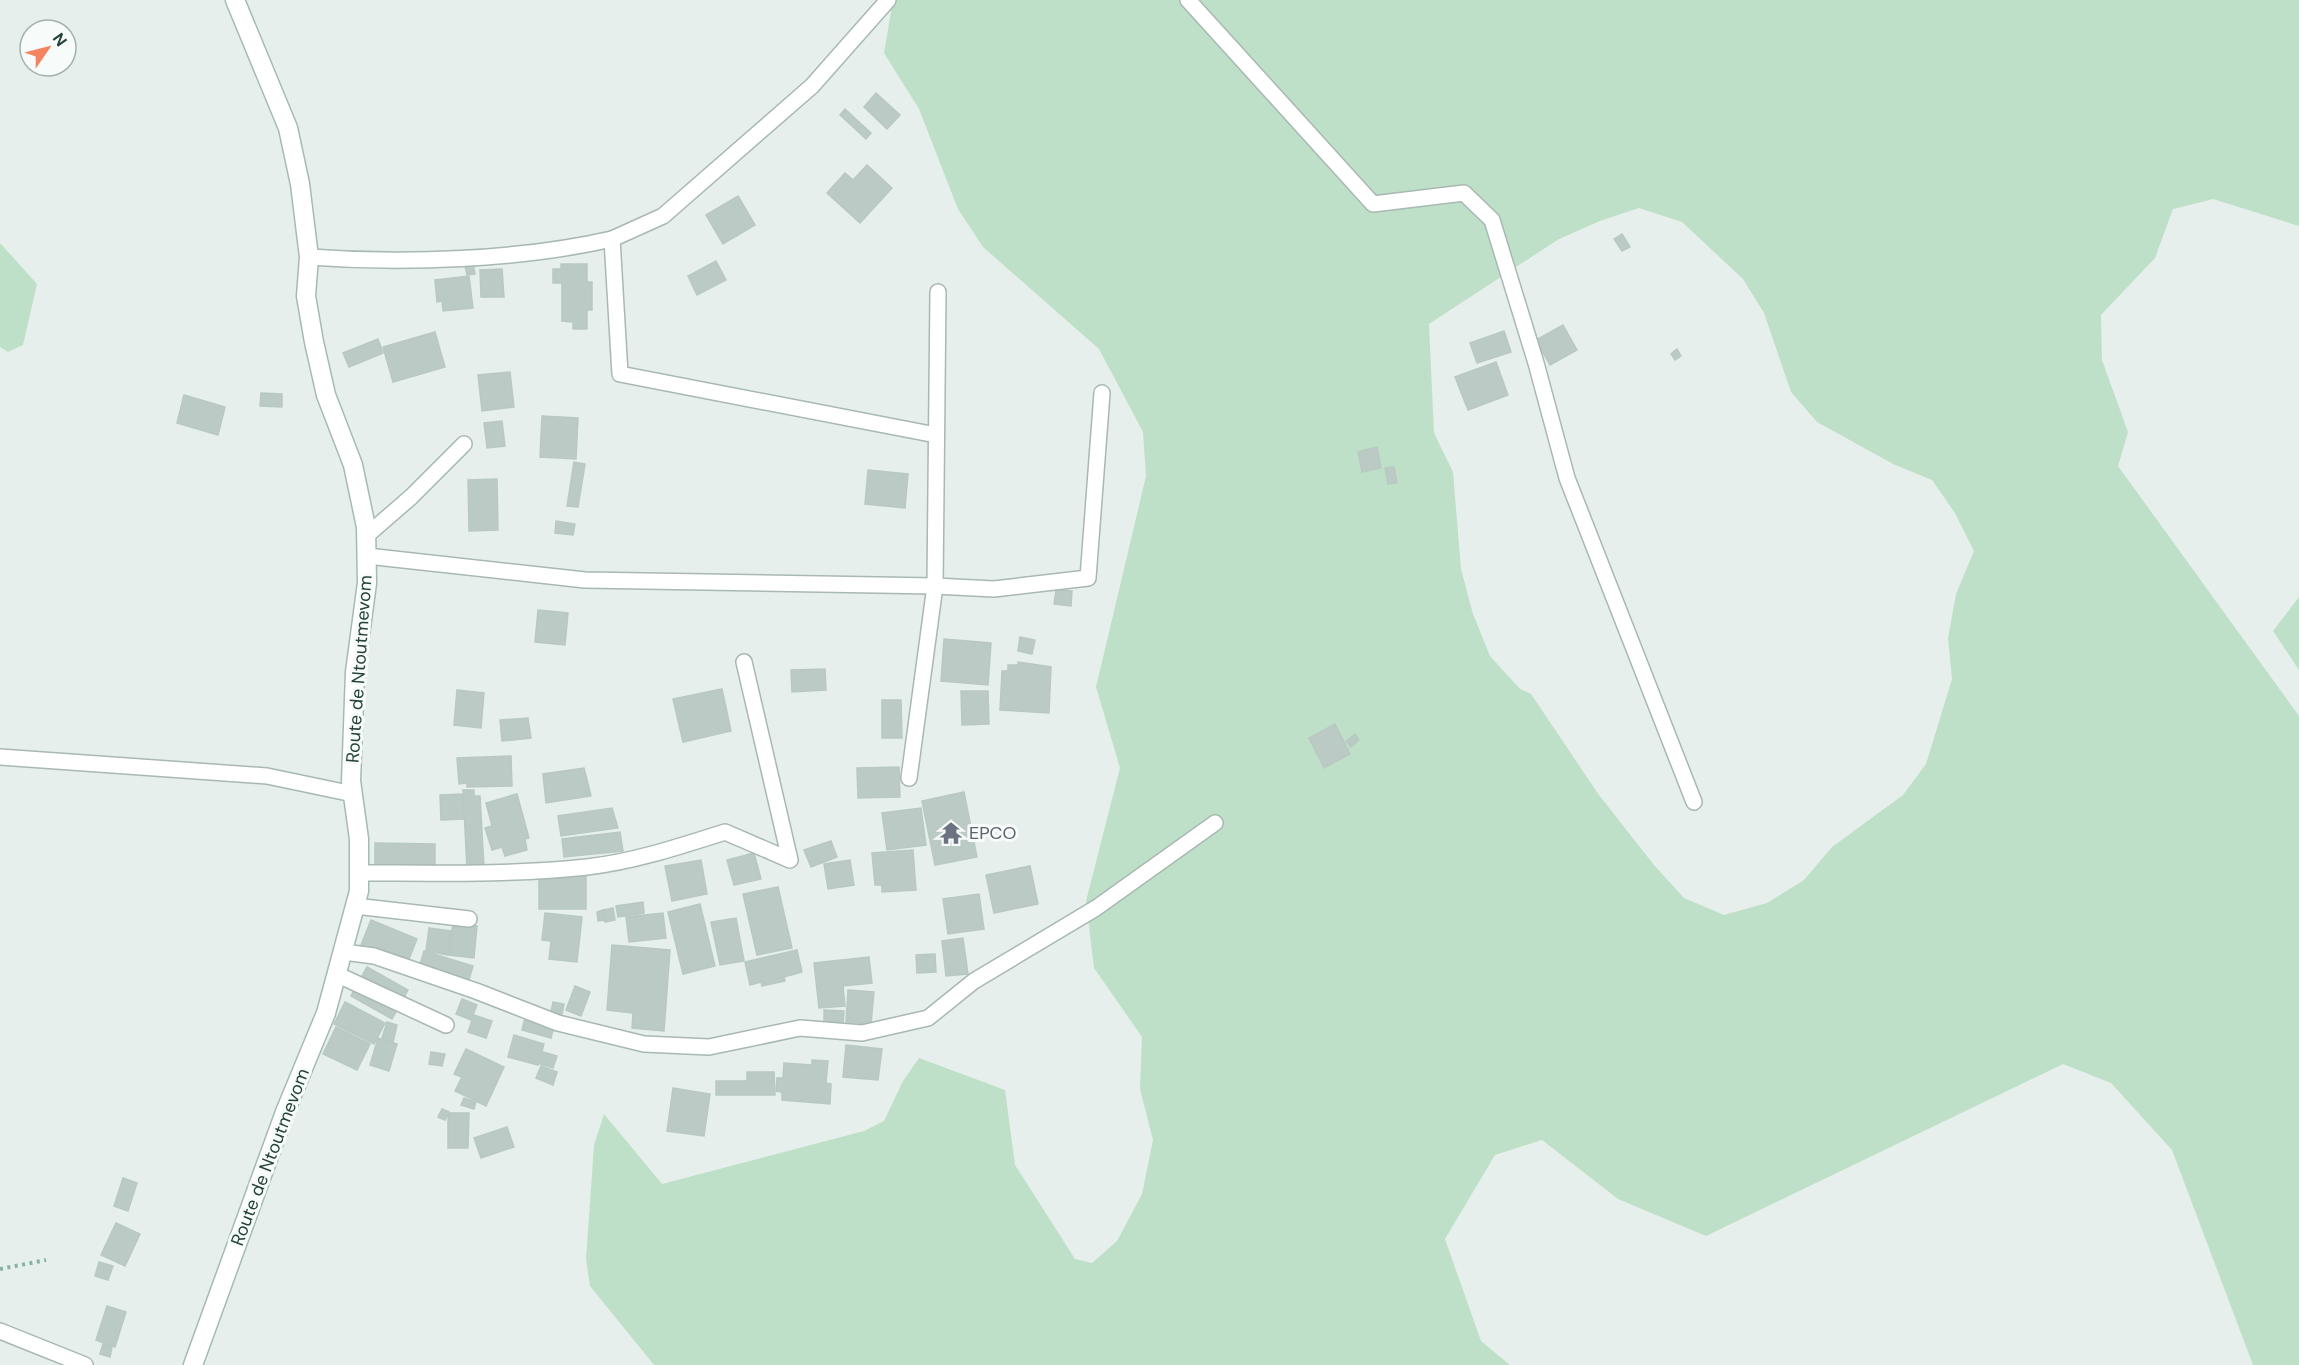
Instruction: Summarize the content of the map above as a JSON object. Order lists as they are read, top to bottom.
{
  "streets": {
    "street": ["Route de Ntoutmevom"]
  },
  "places": {
    "temple": ["EPCO"]
  },
  "north": "top right"
}
